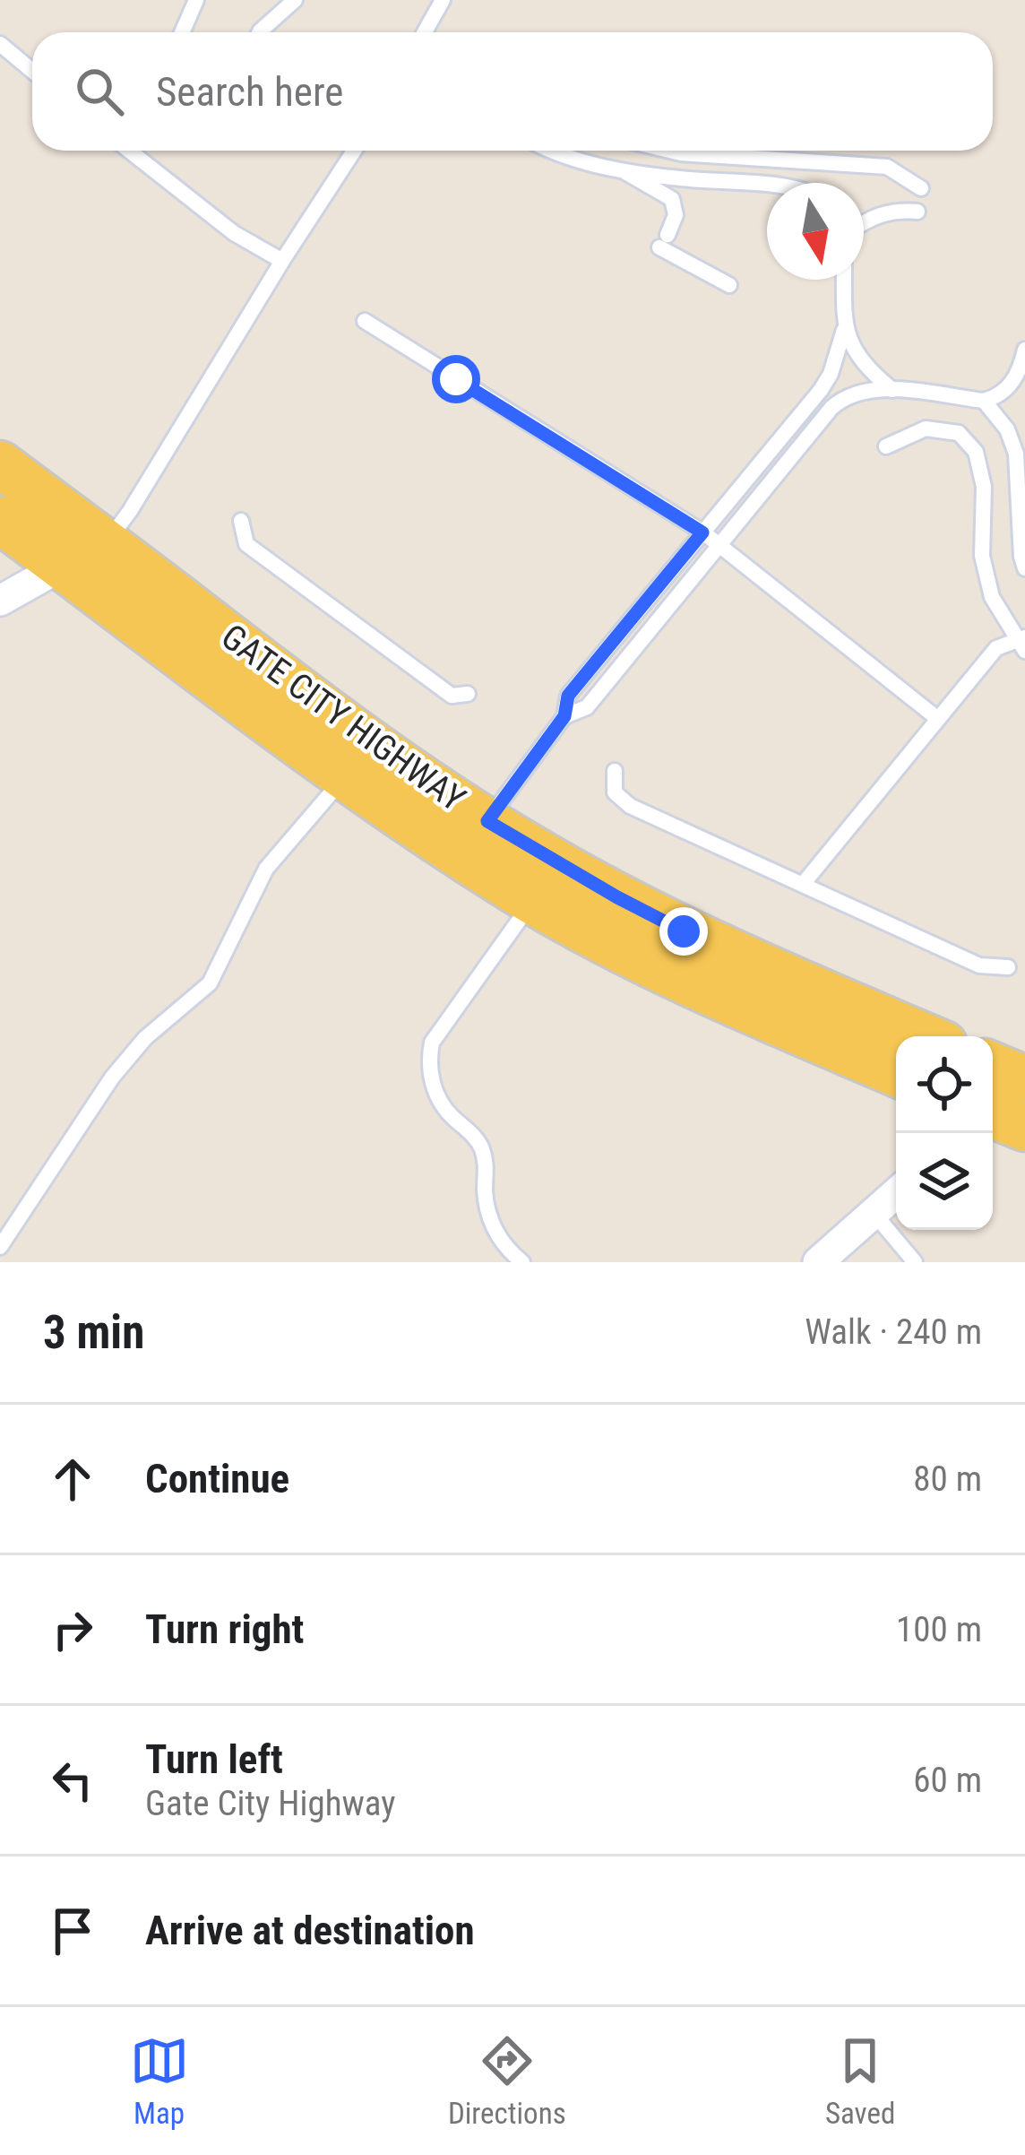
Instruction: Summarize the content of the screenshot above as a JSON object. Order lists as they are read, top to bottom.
{
  "streets": {
    "main road": ["GATE CITY HIGHWAY"]
  },
  "north": "bottom",
  "page": {
    "search": "Search here",
    "heading": ["3 min", "Walk · 240 m"],
    "list": [
      ["Continue", "80 m"],
      ["Turn right", "100 m"],
      ["Turn left", "Gate City Highway", "60 m"],
      "Arrive at destination"
    ],
    "nav": ["Map", "Directions", "Saved"]
  }
}
